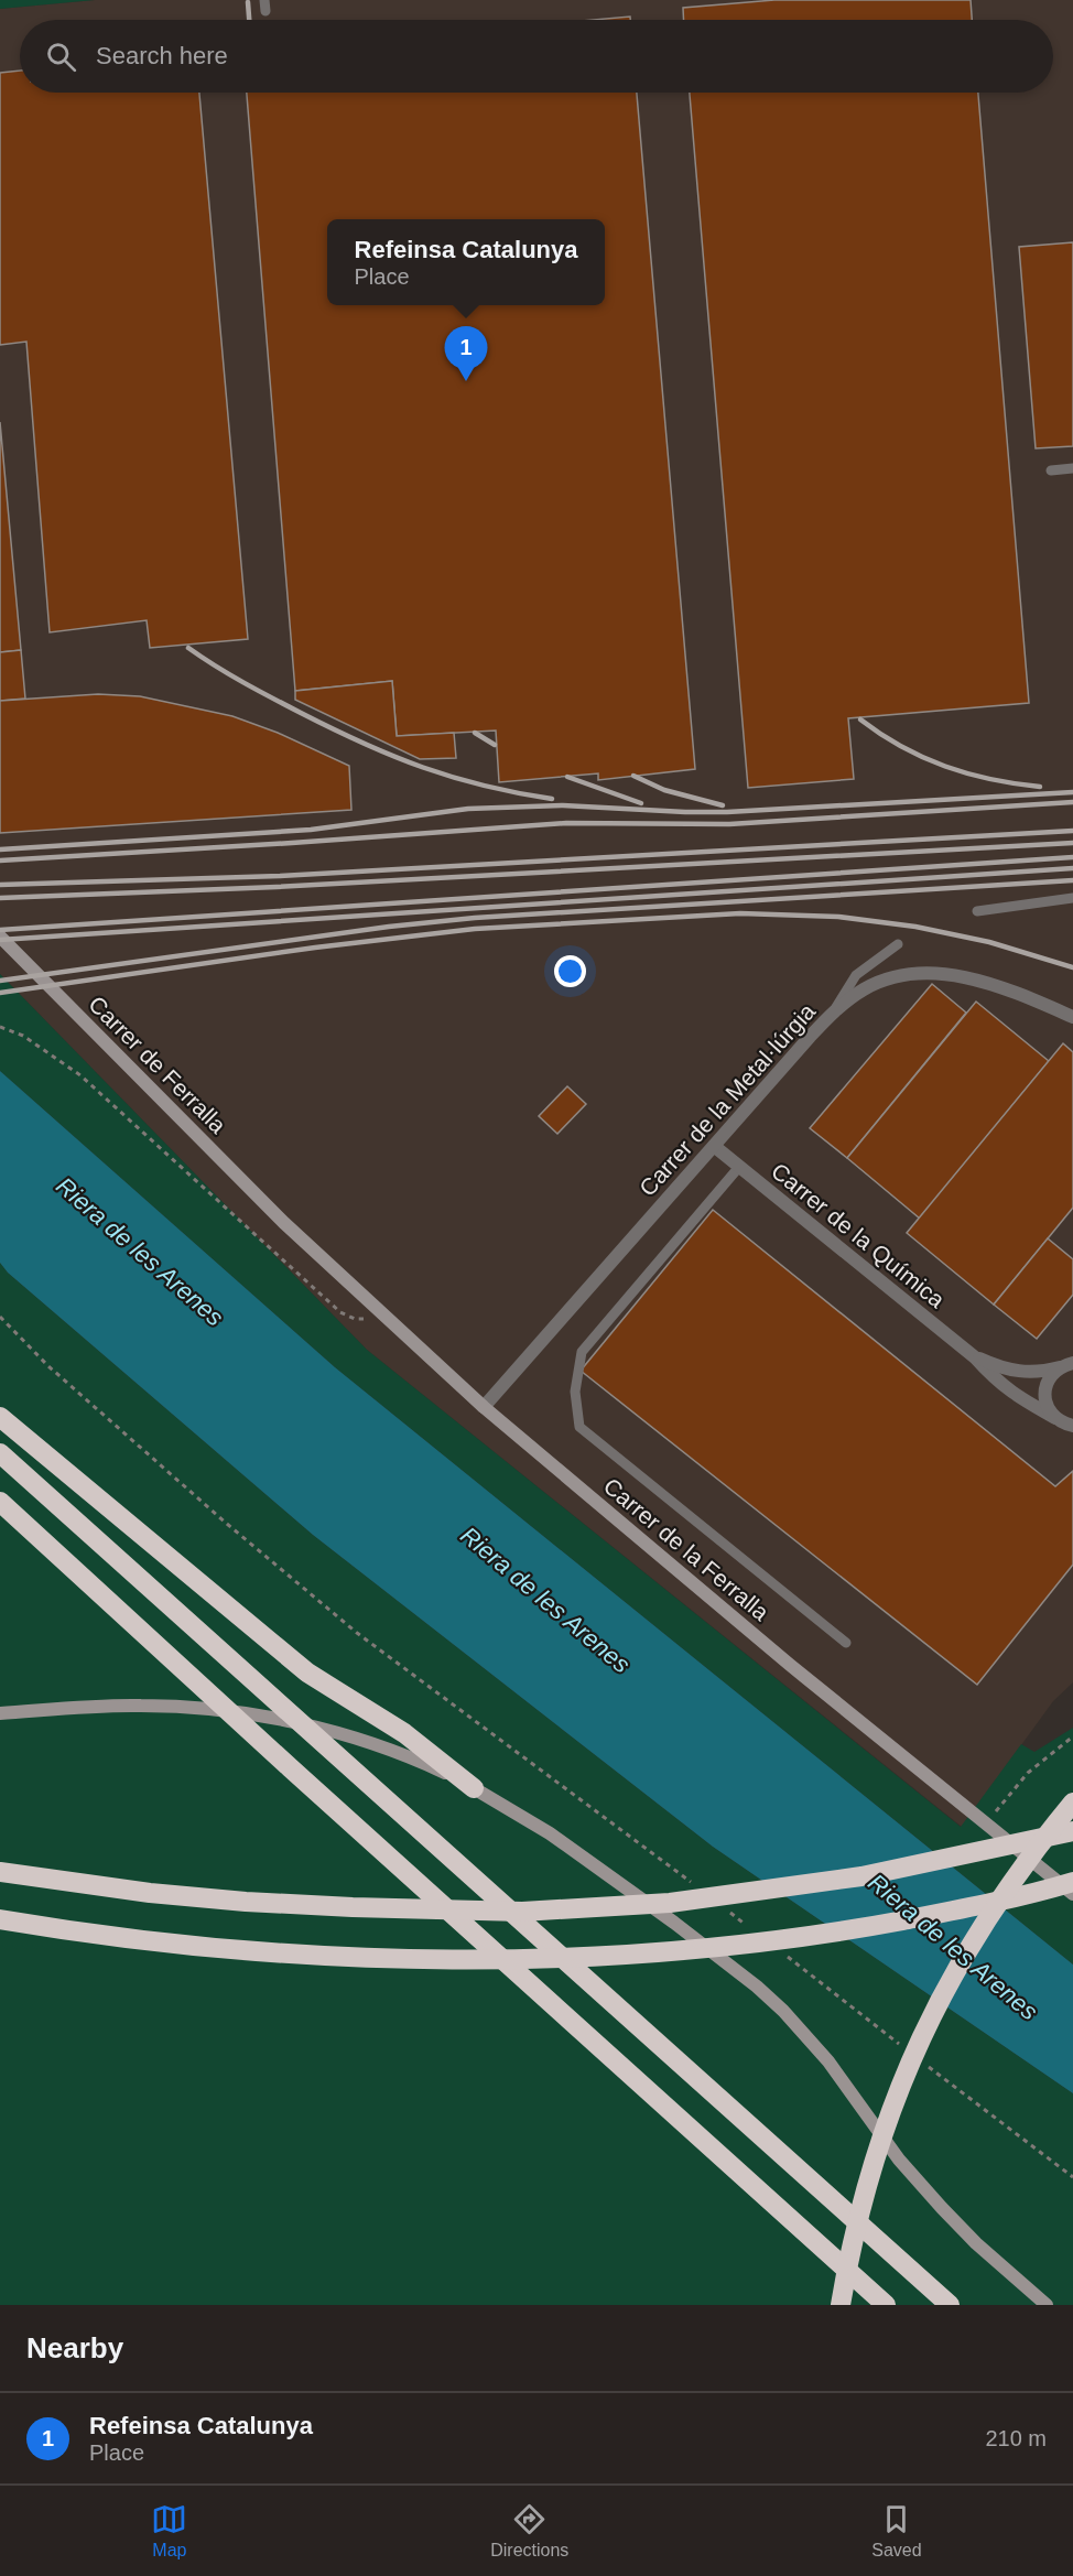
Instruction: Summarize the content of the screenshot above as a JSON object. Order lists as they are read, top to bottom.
{
  "streets": {
    "street": [
      "Carrer de Ferralla",
      "Carrer de la Metal·lúrgia",
      "Carrer de la Química",
      "Carrer de la Ferralla"
    ]
  },
  "crossings": [
    ["Carrer de Ferralla", "Carrer de la Ferralla"],
    ["Carrer de la Metal·lúrgia", "Carrer de la Química"],
    ["Carrer de la Metal·lúrgia", "Carrer de la Ferralla"]
  ],
  "water": ["Riera de les Arenes"],
  "page": {
    "search": "Search here",
    "popup": ["Refeinsa Catalunya", "Place"],
    "pins": "1",
    "heading": "Nearby",
    "list": [
      {
        "mark": "1",
        "name": "Refeinsa Catalunya",
        "note": "Place",
        "value": "210 m"
      }
    ],
    "nav": ["Map", "Directions", "Saved"]
  }
}
